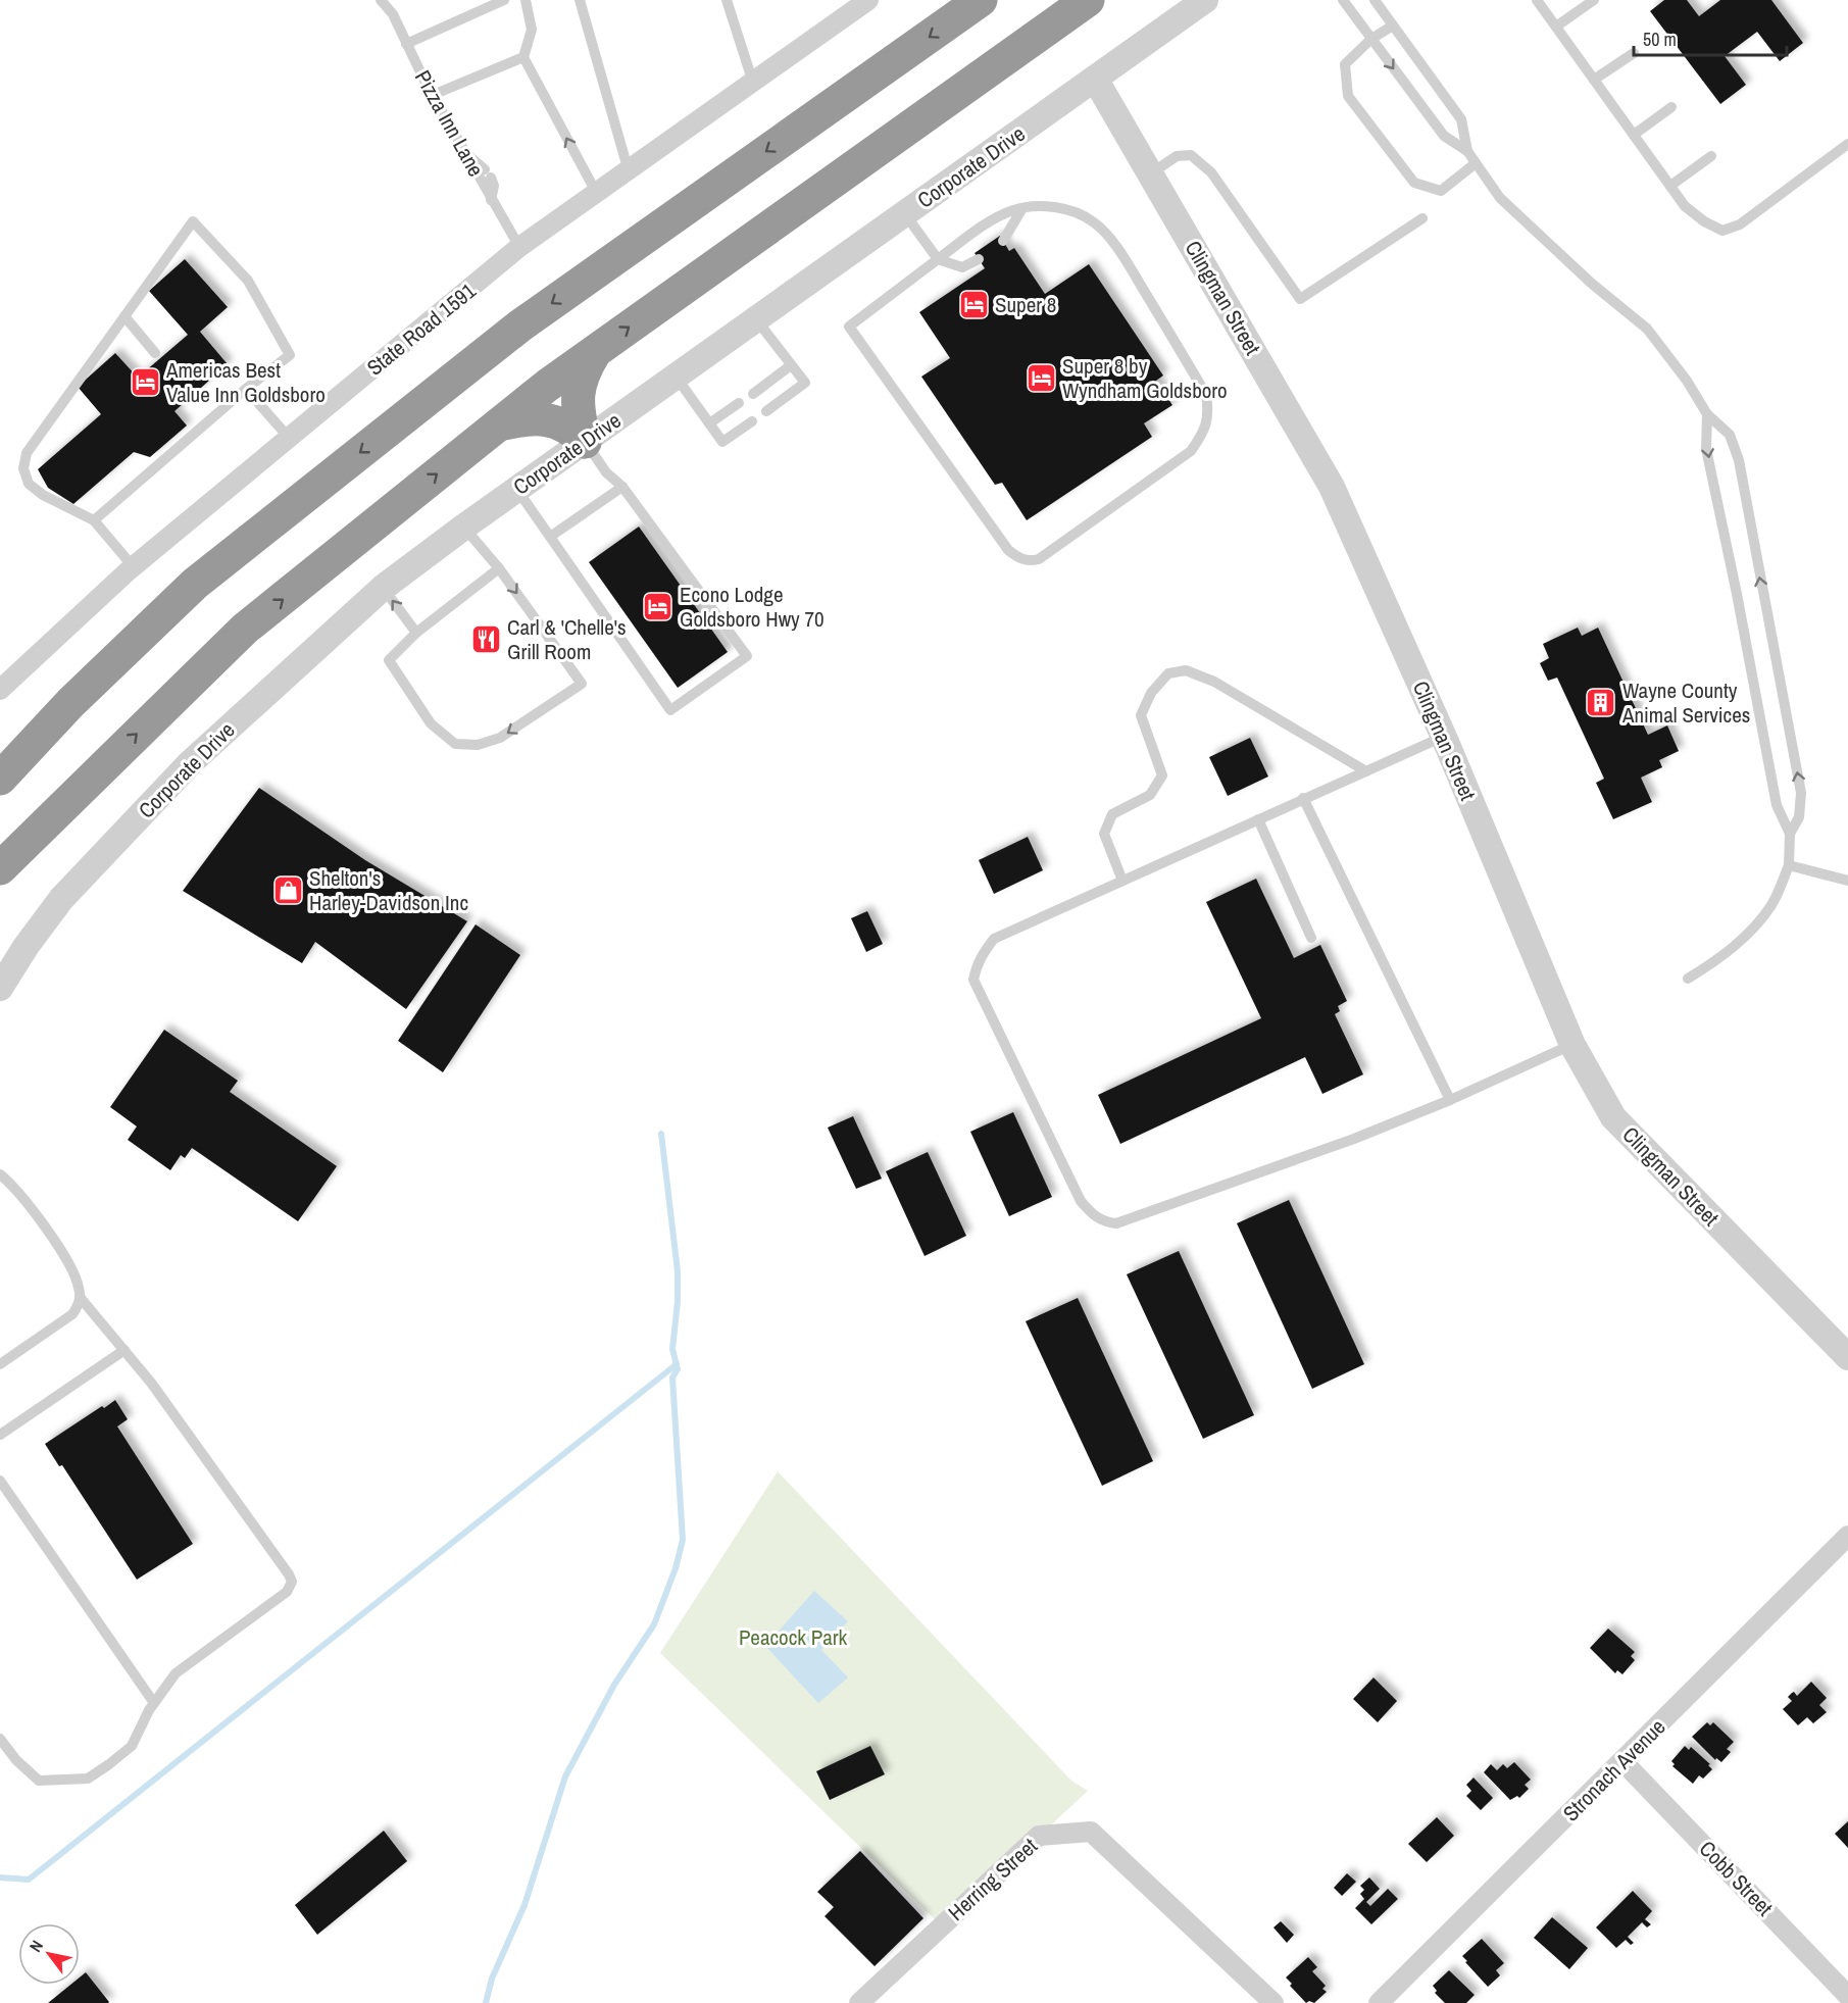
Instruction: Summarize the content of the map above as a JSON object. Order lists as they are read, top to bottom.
{
  "streets": {
    "street": [
      "Corporate Drive",
      "Clingman Street",
      "State Road 1591",
      "Stronach Avenue",
      "Cobb Street",
      "Herring Street"
    ],
    "lane": ["Pizza Inn Lane"]
  },
  "crossings": [
    ["Pizza Inn Lane", "State Road 1591"],
    ["Corporate Drive", "Clingman Street"],
    ["Stronach Avenue", "Cobb Street"]
  ],
  "parks": ["Peacock Park"],
  "places": {
    "hotel": [
      "Super 8",
      "Super 8 by Wyndham Goldsboro",
      "Americas Best Value Inn Goldsboro",
      "Econo Lodge Goldsboro Hwy 70"
    ],
    "restaurant": ["Carl & 'Chelle's Grill Room"],
    "building": ["Wayne County Animal Services"],
    "shop": ["Shelton's Harley-Davidson Inc"]
  },
  "scale_bar": "50 m",
  "north": "top left"
}
